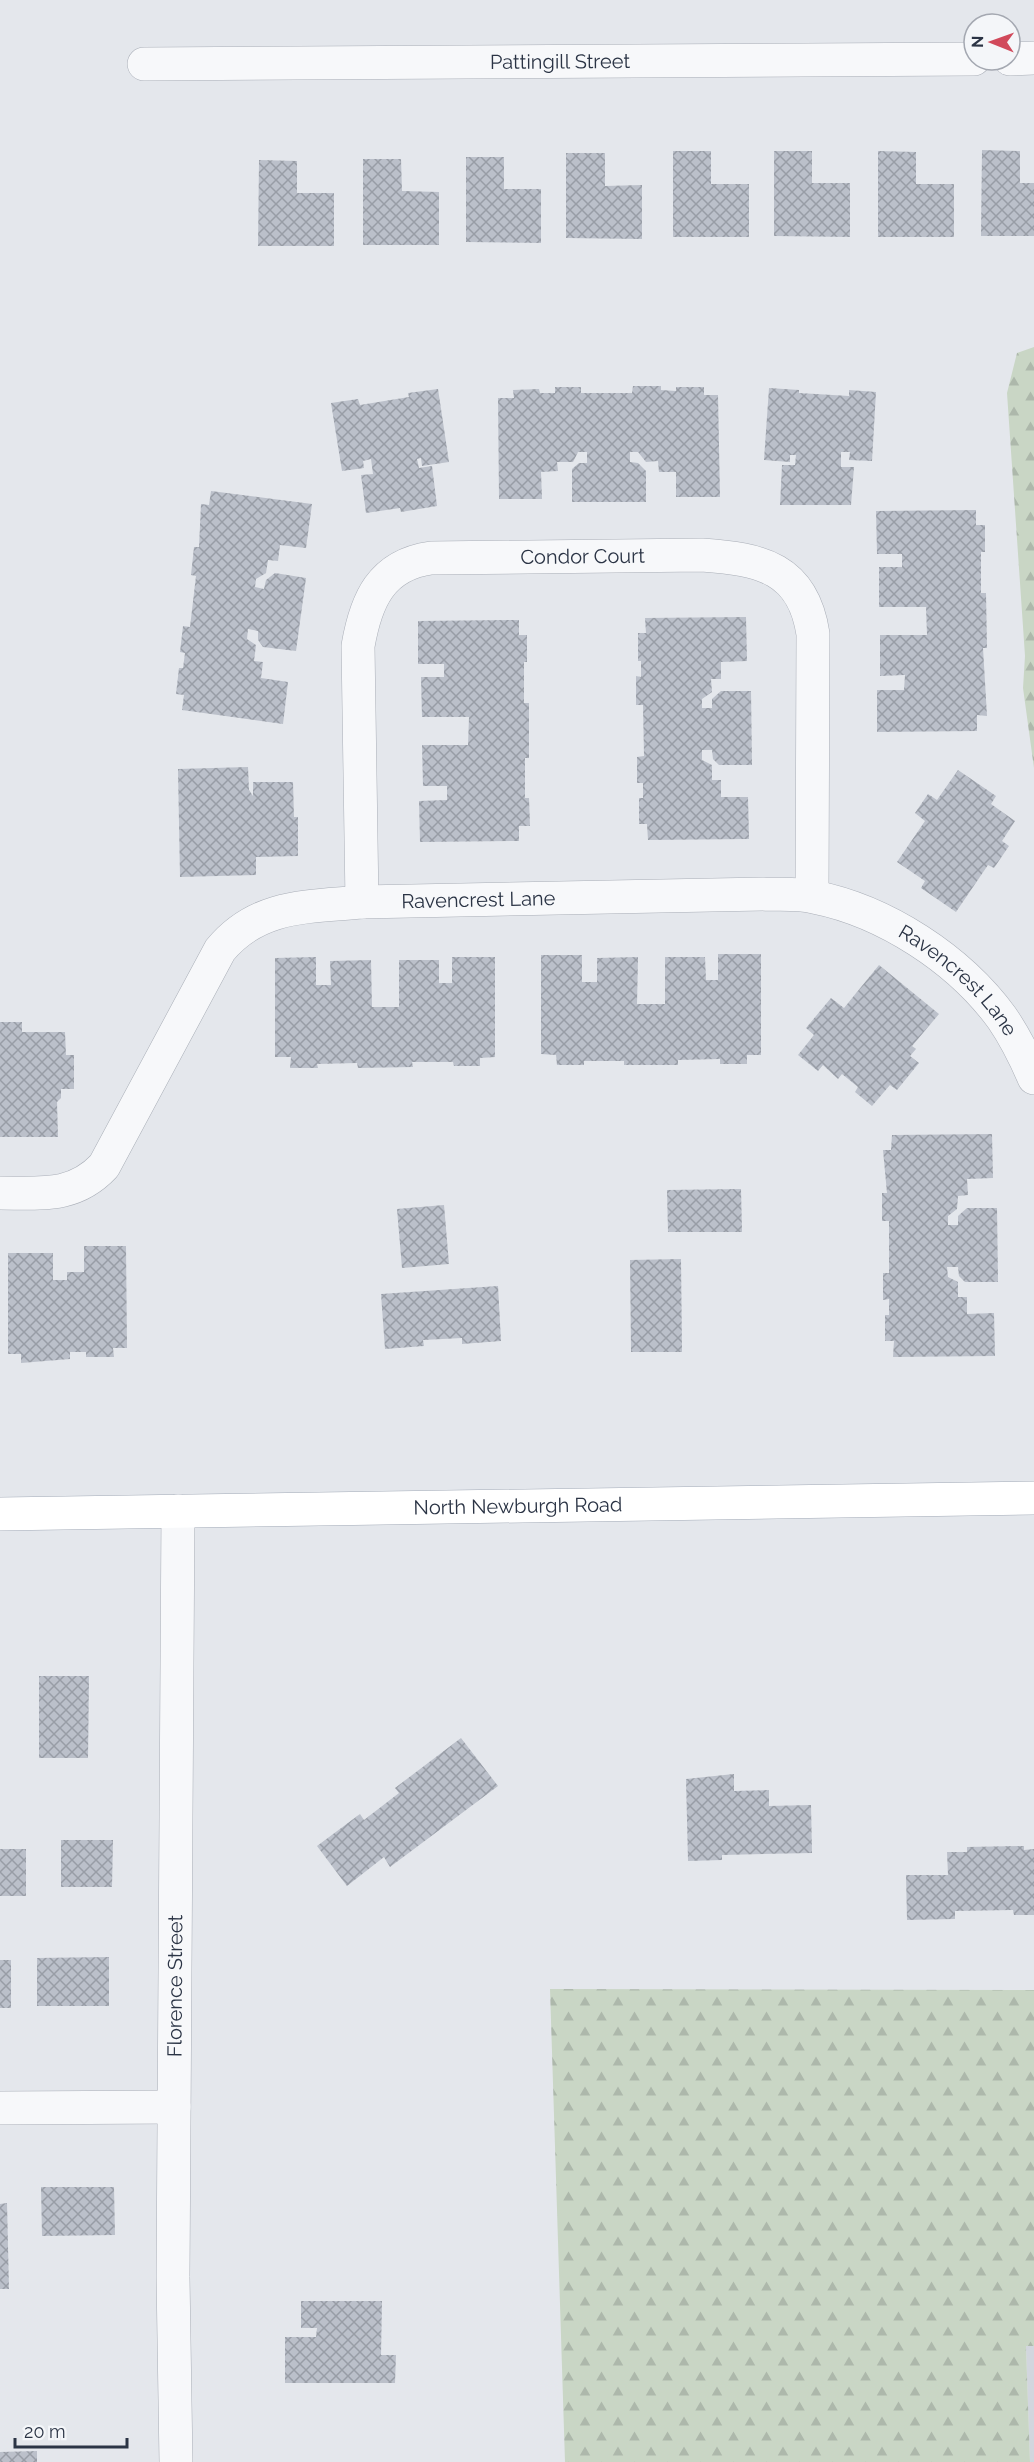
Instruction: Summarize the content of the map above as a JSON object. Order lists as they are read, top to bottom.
{
  "streets": {
    "main road": ["North Newburgh Road"],
    "street": [
      "Pattingill Street",
      "Condor Court",
      "Ravencrest Lane",
      "Florence Street"
    ]
  },
  "crossings": [
    ["Condor Court", "Ravencrest Lane"],
    ["North Newburgh Road", "Florence Street"]
  ],
  "scale_bar": "20 m",
  "north": "left"
}
